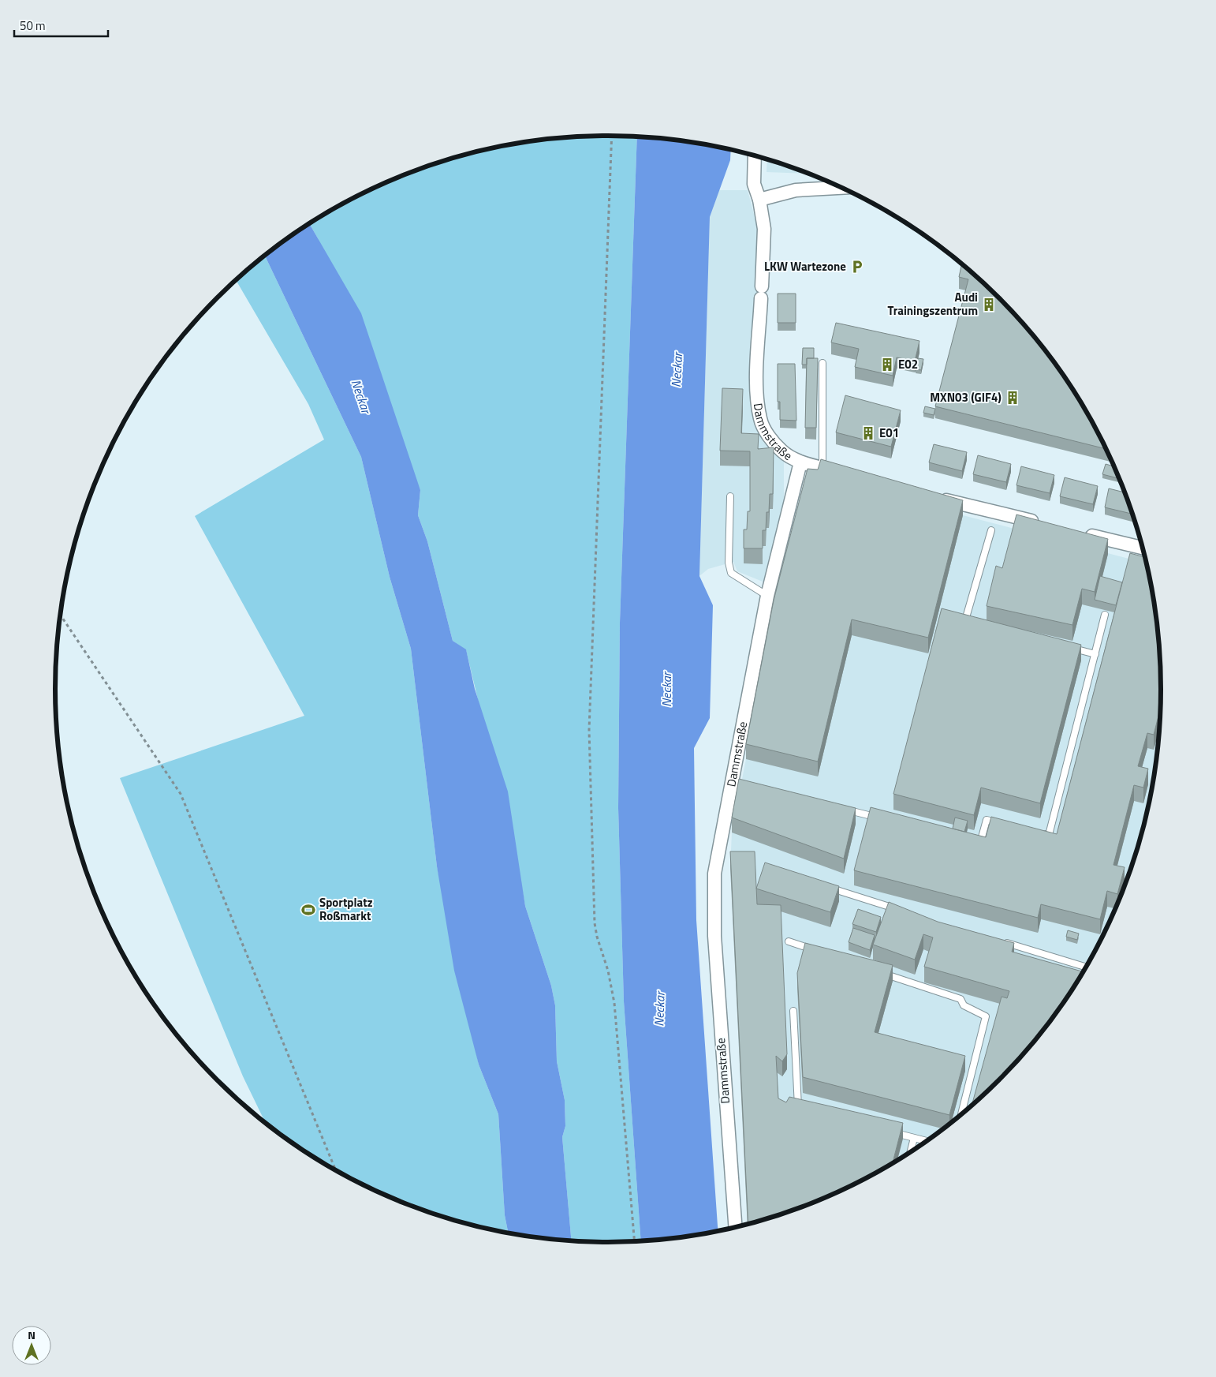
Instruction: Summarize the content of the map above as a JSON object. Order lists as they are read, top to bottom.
{
  "streets": {
    "street": ["Dammstraße"]
  },
  "water": ["Neckar"],
  "places": {
    "parking": ["LKW Wartezone"],
    "building": [
      "Audi Trainingszentrum",
      "E02",
      "MXN03 (GIF4)",
      "E01"
    ],
    "sports": ["Sportplatz Roßmarkt"]
  },
  "scale_bar": "50 m",
  "north": "top"
}
